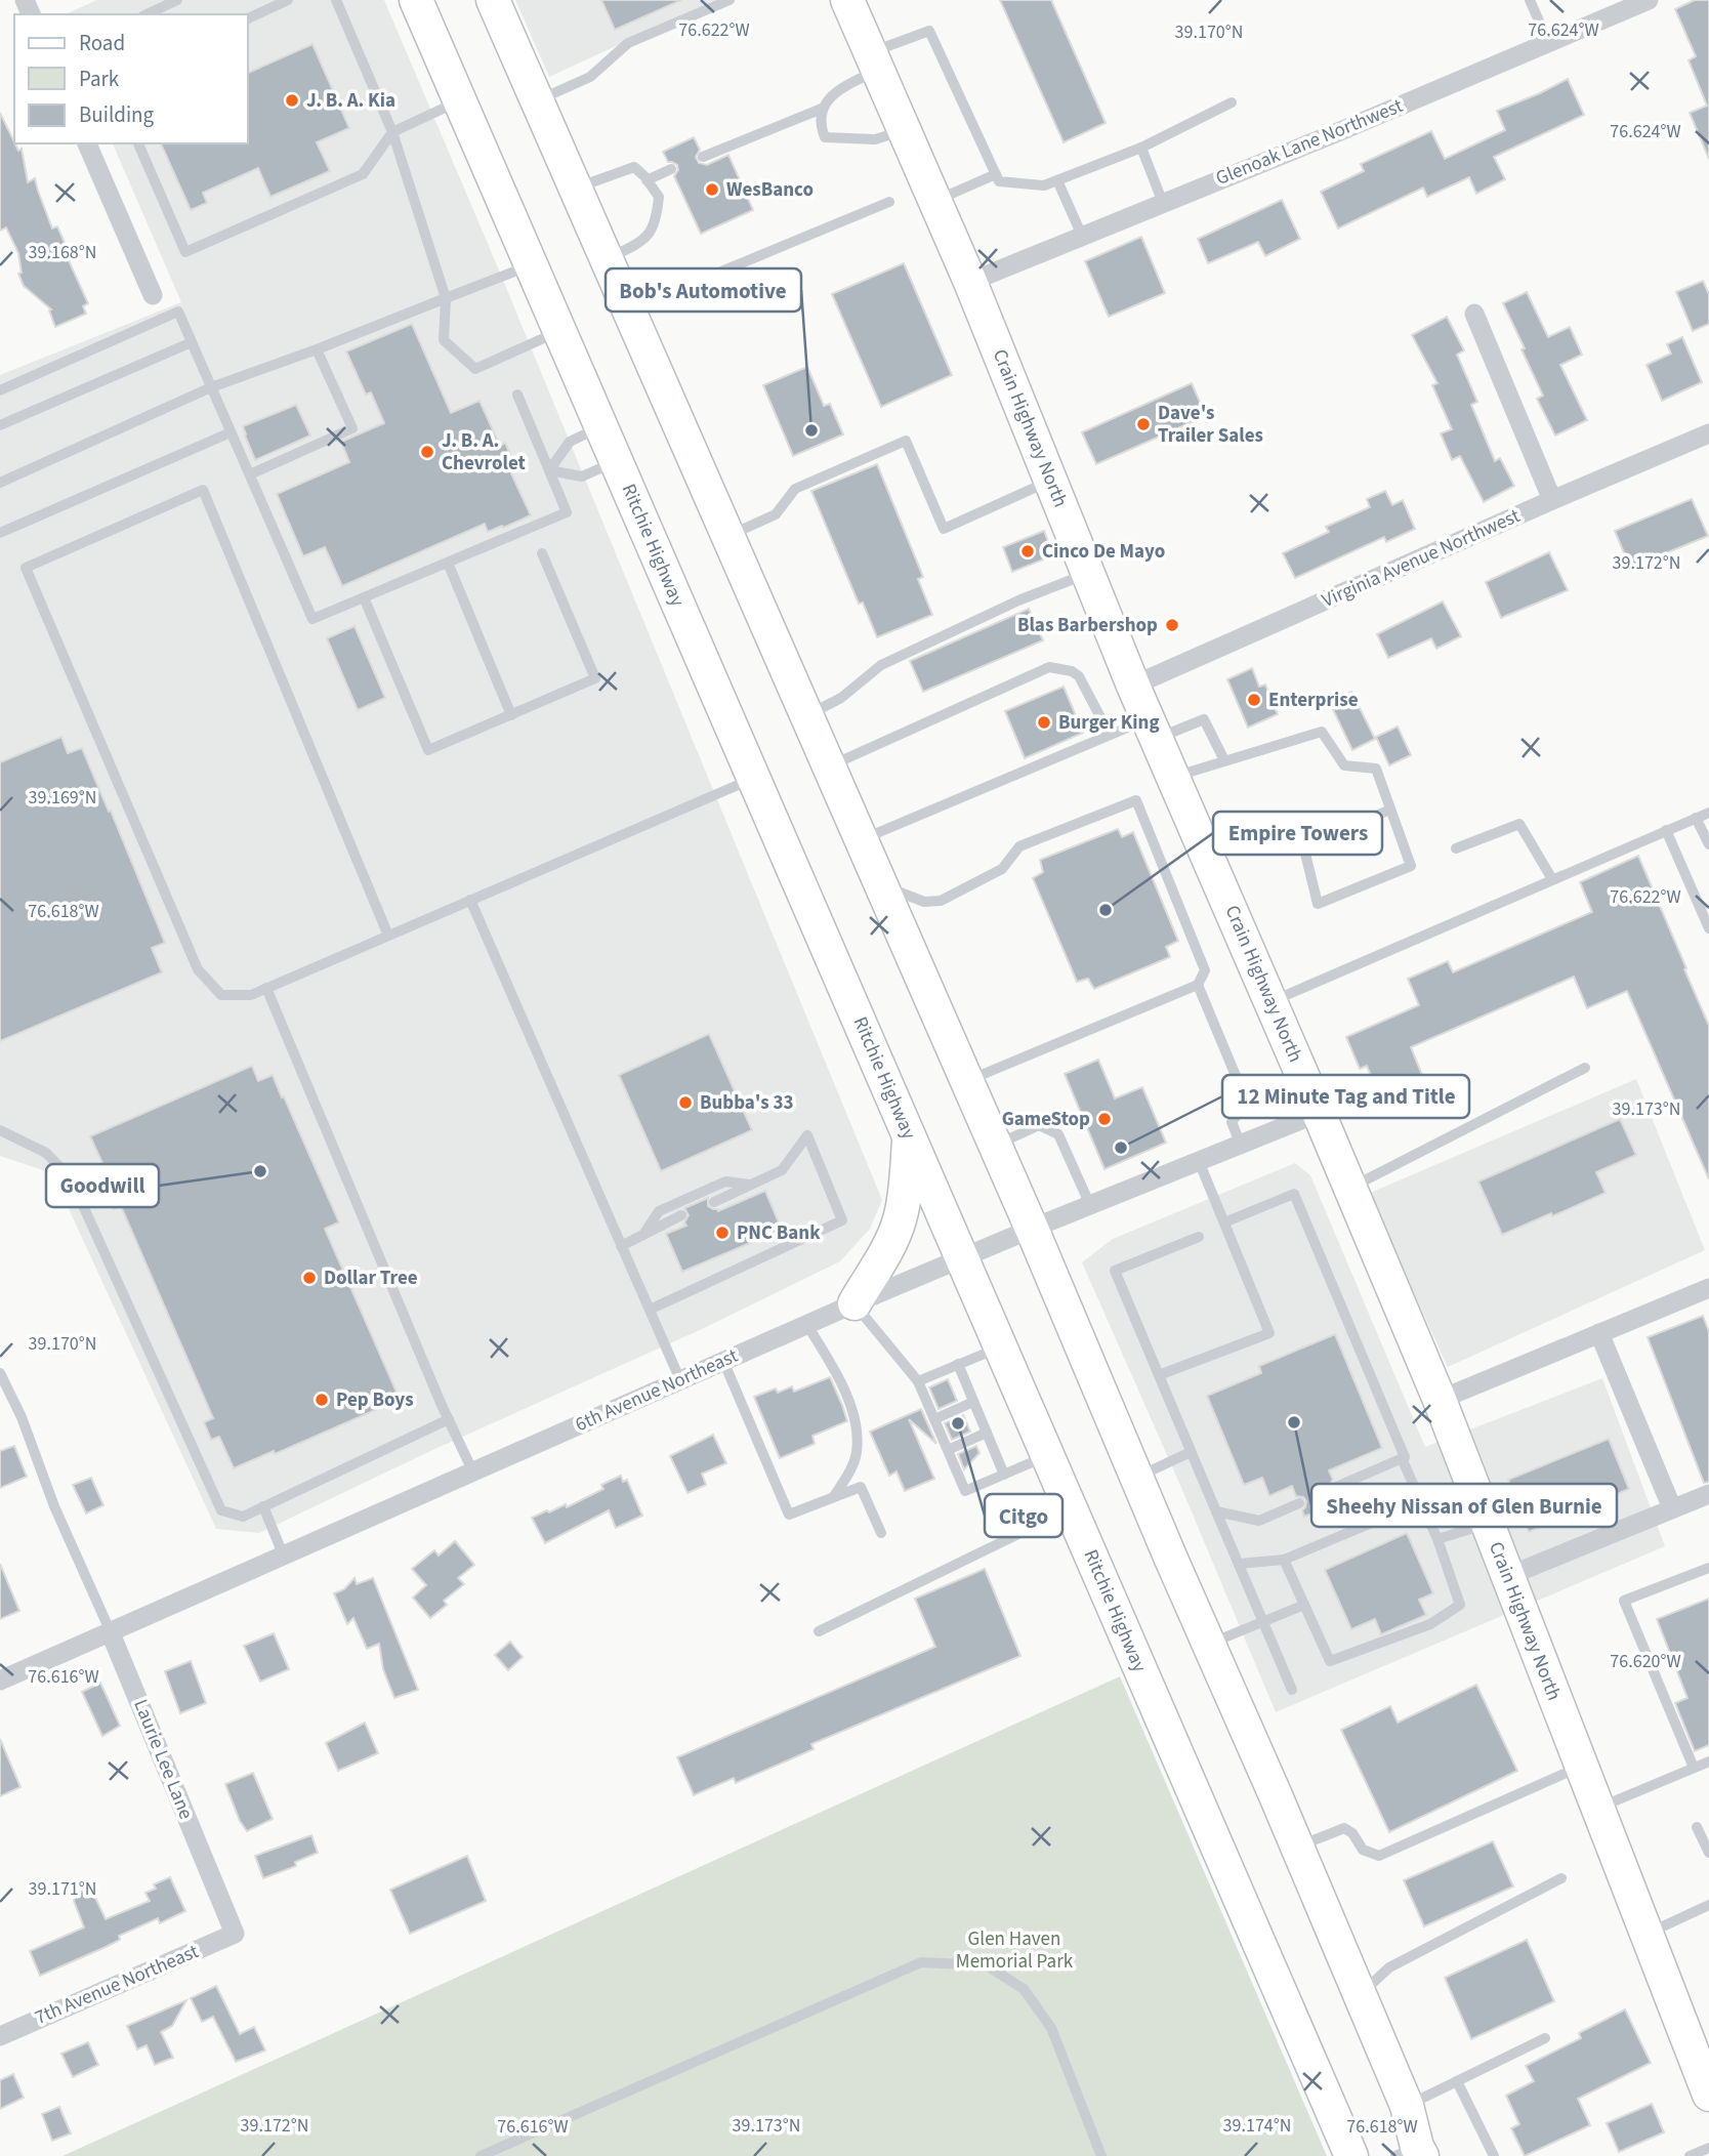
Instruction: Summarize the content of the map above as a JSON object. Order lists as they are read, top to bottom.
{
  "streets": {
    "main road": ["Crain Highway North", "Ritchie Highway"],
    "street": [
      "Glenoak Lane Northwest",
      "Virginia Avenue Northwest",
      "6th Avenue Northeast",
      "Laurie Lee Lane",
      "7th Avenue Northeast"
    ]
  },
  "crossings": [
    ["Glenoak Lane Northwest", "Crain Highway North"],
    ["Crain Highway North", "Virginia Avenue Northwest"],
    ["Crain Highway North", "6th Avenue Northeast"],
    ["Ritchie Highway", "6th Avenue Northeast"],
    ["6th Avenue Northeast", "Laurie Lee Lane"],
    ["Laurie Lee Lane", "7th Avenue Northeast"]
  ],
  "parks": ["Glen Haven Memorial Park"],
  "places": [
    "J. B. A. Kia",
    "WesBanco",
    "Dave's Trailer Sales",
    "Bob's Automotive",
    "J. B. A. Chevrolet",
    "Cinco De Mayo",
    "Blas Barbershop",
    "Enterprise",
    "Burger King",
    "Empire Towers",
    "Bubba's 33",
    "GameStop",
    "12 Minute Tag and Title",
    "Goodwill",
    "PNC Bank",
    "Dollar Tree",
    "Pep Boys",
    "Sheehy Nissan of Glen Burnie",
    "Citgo"
  ],
  "legend": ["Road", "Park", "Building"],
  "coordinates": [
    "76.624°W",
    "76.622°W",
    "39.170°N",
    "39.168°N",
    "39.172°N",
    "39.169°N",
    "76.618°W",
    "39.173°N",
    "76.620°W",
    "76.616°W",
    "39.171°N",
    "39.174°N"
  ]
}
